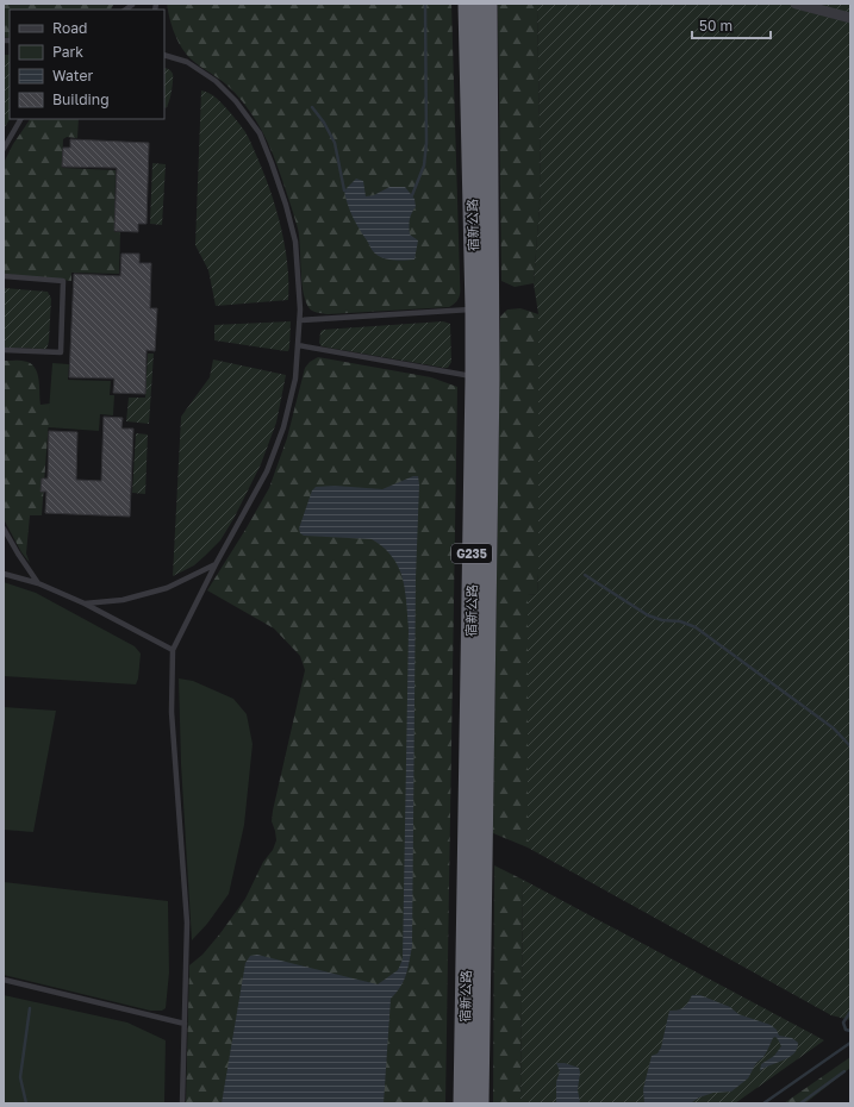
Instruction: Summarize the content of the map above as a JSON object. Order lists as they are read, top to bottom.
{
  "streets": {
    "highway": ["宿新公路", "G235"]
  },
  "legend": [
    "Road",
    "Park",
    "Water",
    "Building"
  ],
  "scale_bar": "50 m"
}
